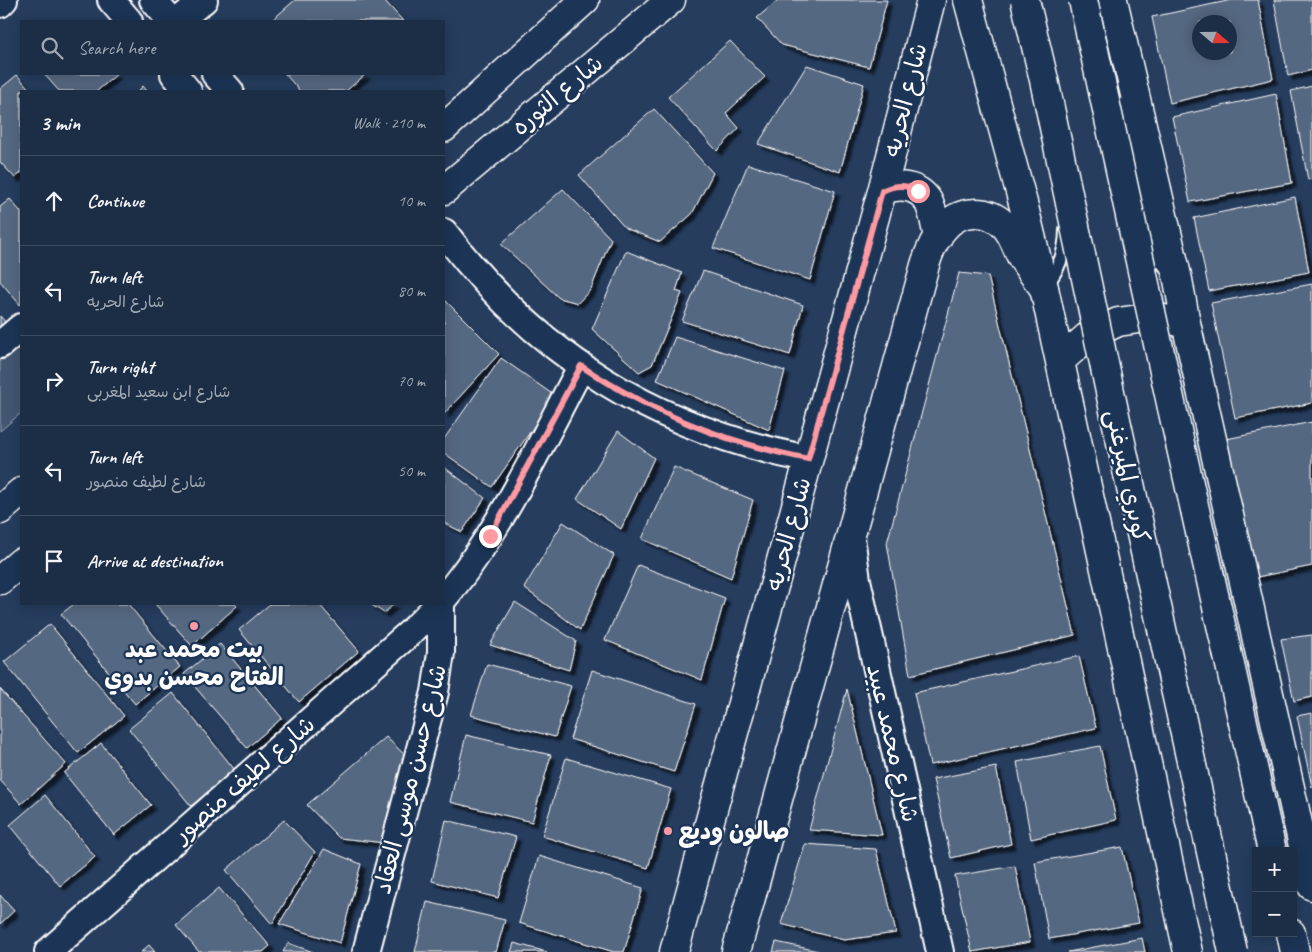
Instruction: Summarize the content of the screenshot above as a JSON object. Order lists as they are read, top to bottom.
{
  "streets": {
    "main road": ["شارع الثوره", "شارع الحريه", "كوبري الميرغنى"],
    "street": ["شارع محمد عبيد", "شارع لطيف منصور", "شارع حسن موسى العقاد"]
  },
  "places": ["بيت محمد عبد الفتاح محسن بدوي", "صالون وديع"],
  "north": "right",
  "page": {
    "search": "Search here",
    "heading": ["3 min", "Walk · 210 m"],
    "list": [
      ["Continue", "10 m"],
      ["Turn left", "شارع الحريه", "80 m"],
      ["Turn right", "شارع ابن سعيد المغربى", "70 m"],
      ["Turn left", "شارع لطيف منصور", "50 m"],
      "Arrive at destination"
    ],
    "map_buttons": ["+", "−"]
  }
}
